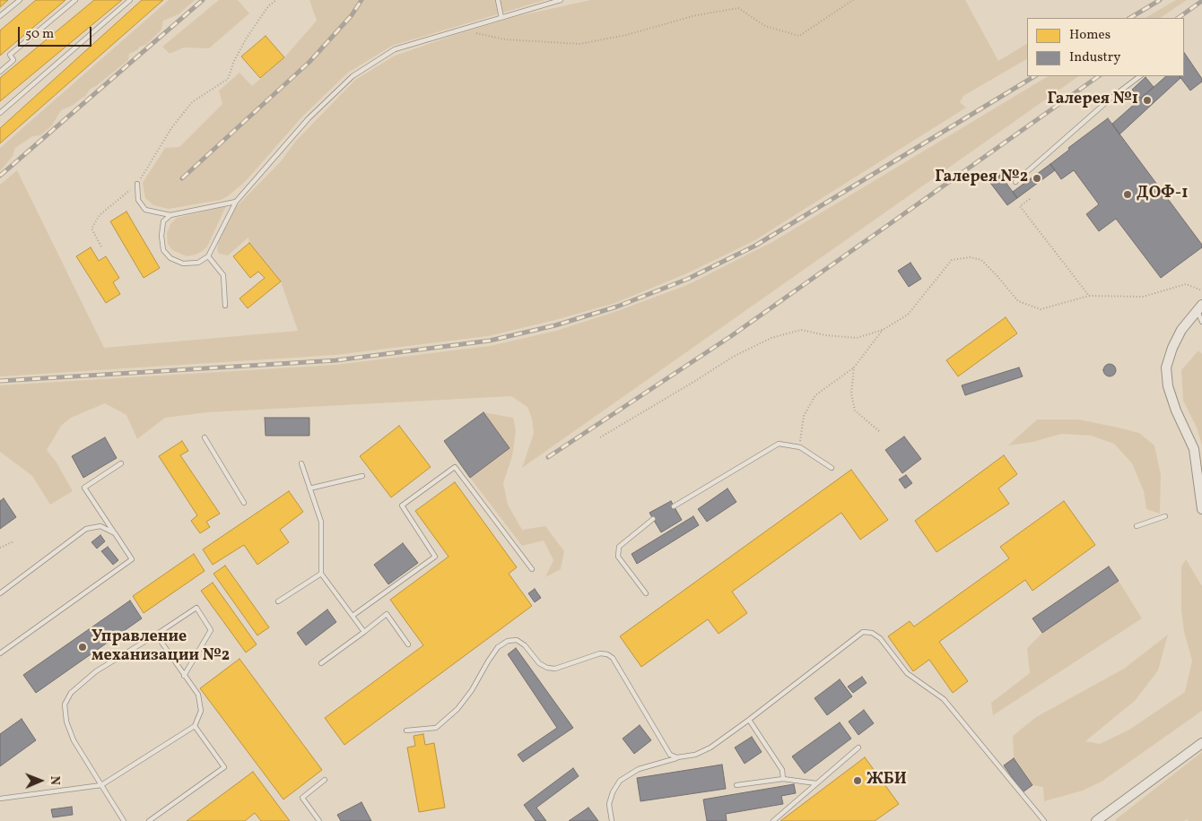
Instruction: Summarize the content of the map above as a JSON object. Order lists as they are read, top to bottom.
{
  "places": [
    "Галерея №1",
    "Галерея №2",
    "ДОФ-1",
    "Управление механизации №2",
    "ЖБИ"
  ],
  "legend": ["Homes", "Industry"],
  "scale_bar": "50 m",
  "north": "right"
}
